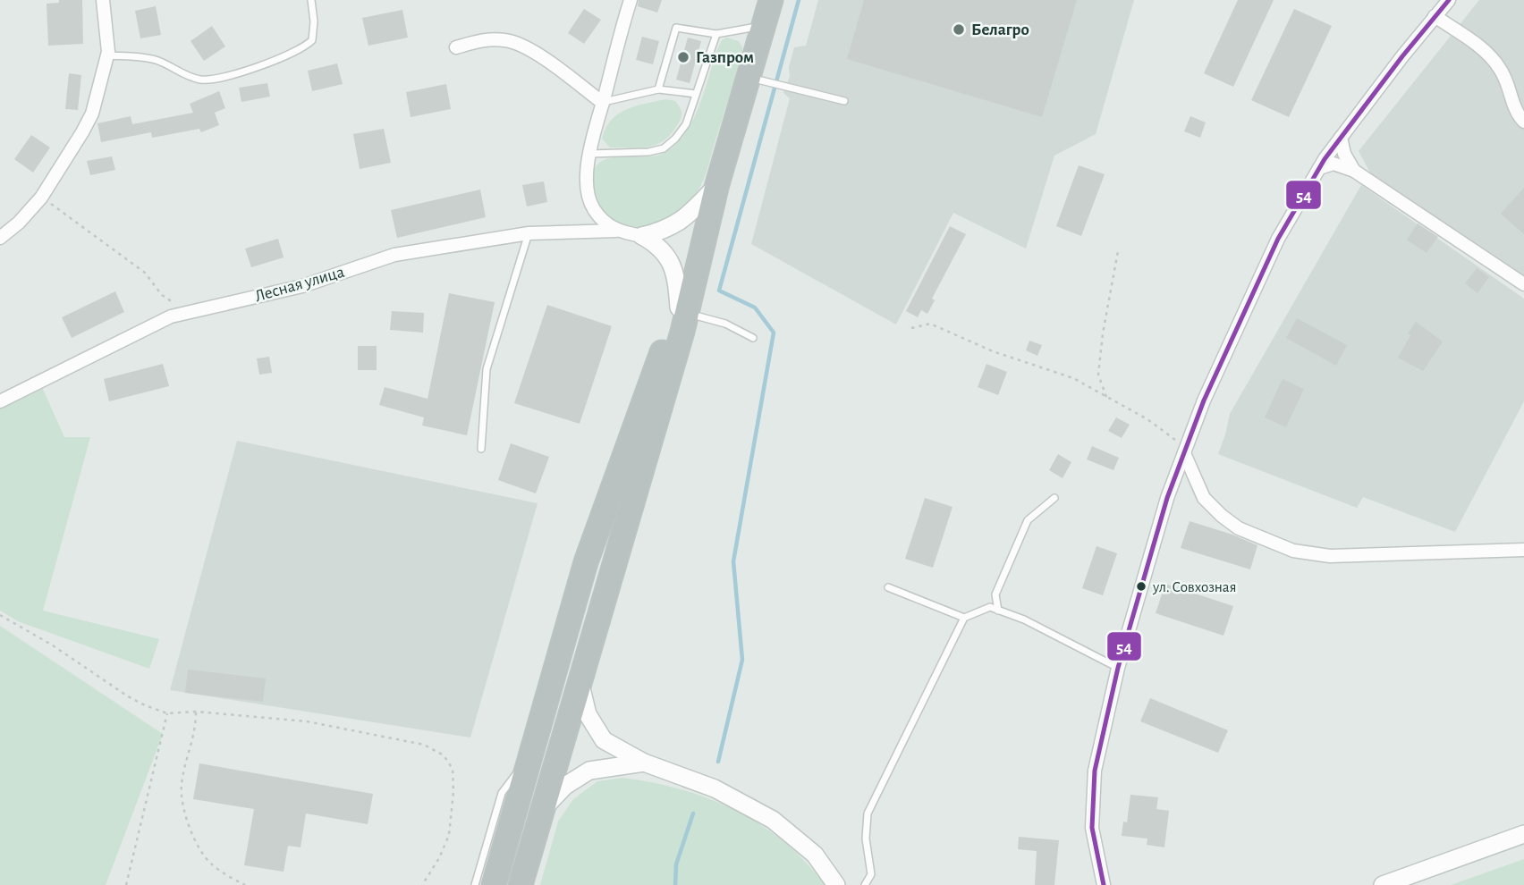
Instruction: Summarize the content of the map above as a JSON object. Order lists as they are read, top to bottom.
{
  "streets": {
    "street": ["Лесная улица"]
  },
  "places": ["Белагро", "Газпром", "ул. Совхозная"],
  "lines": ["transit line 54"]
}
